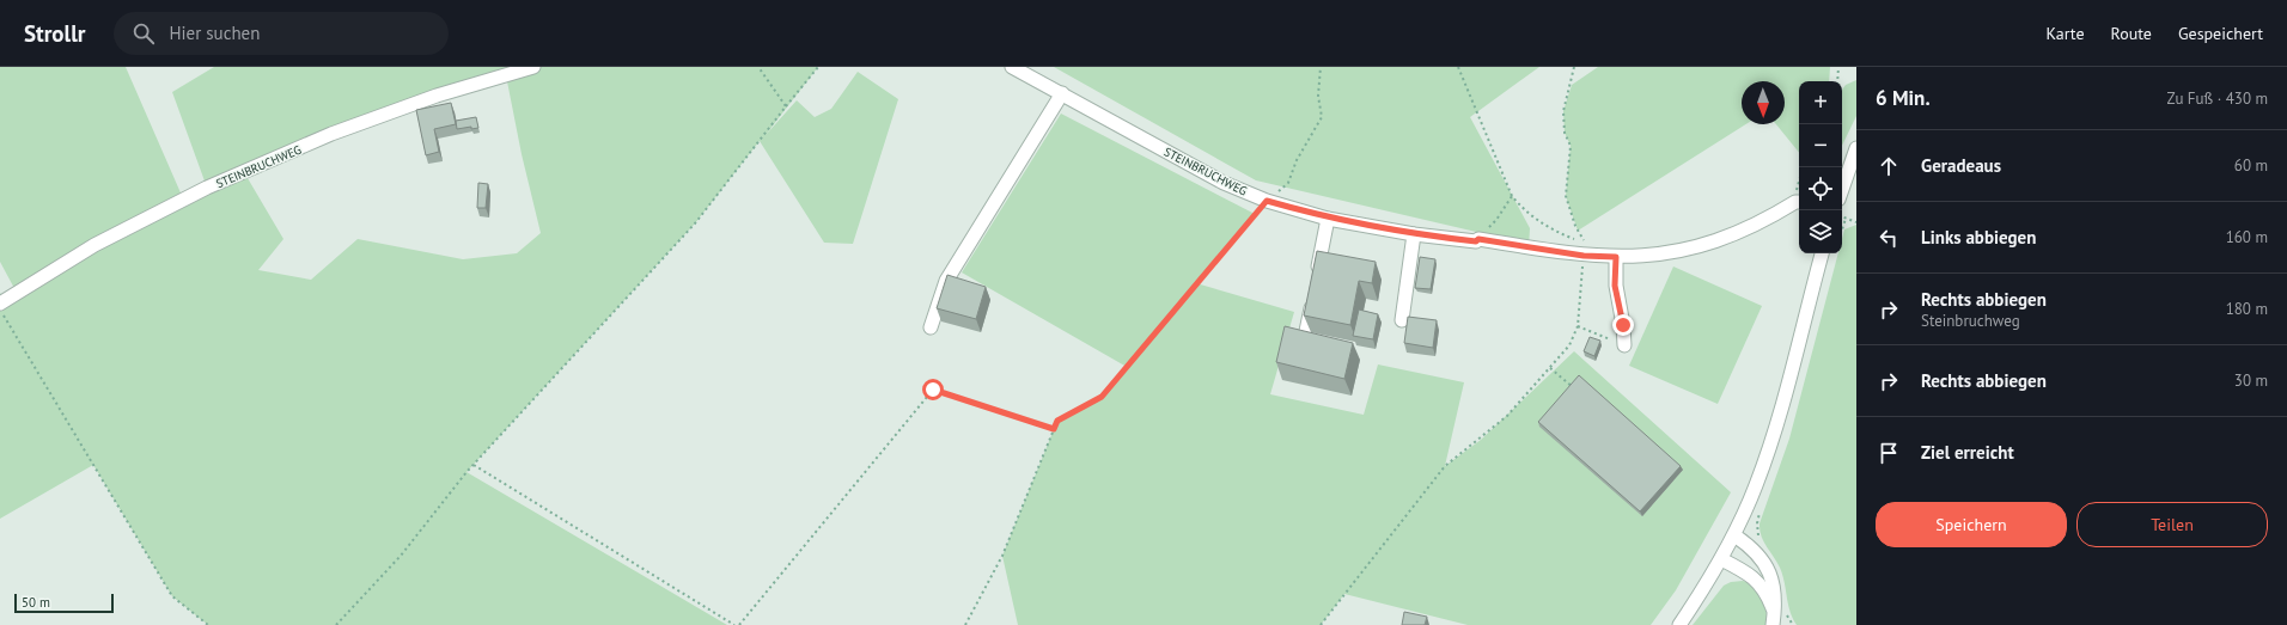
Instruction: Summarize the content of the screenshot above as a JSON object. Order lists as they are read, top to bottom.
{
  "streets": {
    "street": ["STEINBRUCHWEG"]
  },
  "scale_bar": "50 m",
  "north": "bottom",
  "page": {
    "header": "Strollr",
    "search": "Hier suchen",
    "nav": ["Karte", "Route", "Gespeichert"],
    "heading": ["6 Min.", "Zu Fuß · 430 m"],
    "map_buttons": ["+", "−"],
    "list": [
      ["Geradeaus", "60 m"],
      ["Links abbiegen", "160 m"],
      ["Rechts abbiegen", "Steinbruchweg", "180 m"],
      ["Rechts abbiegen", "30 m"],
      "Ziel erreicht"
    ],
    "buttons": ["Speichern", "Teilen"],
    "scale": "50 m"
  }
}
